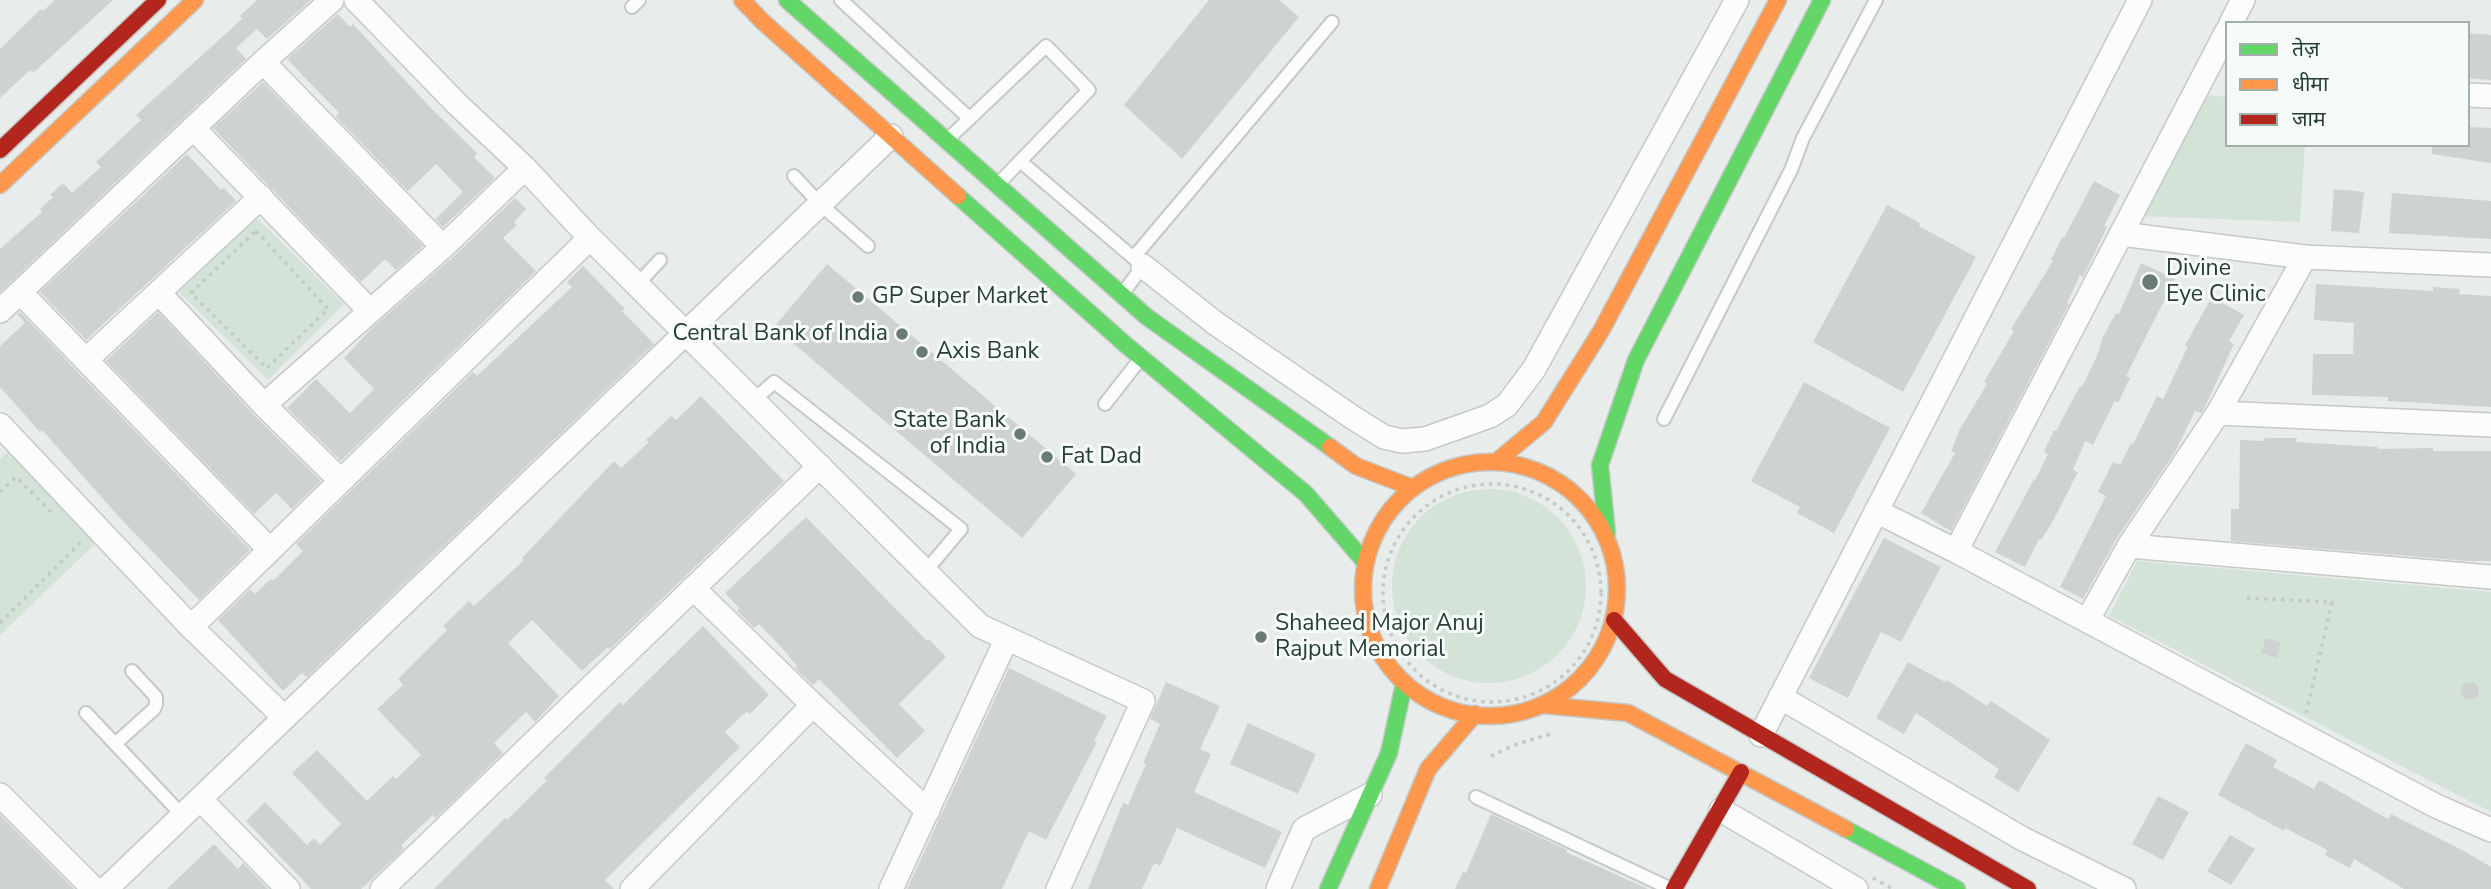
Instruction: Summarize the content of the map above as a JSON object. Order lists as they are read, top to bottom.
{
  "places": [
    "Divine Eye Clinic",
    "GP Super Market",
    "Central Bank of India",
    "Axis Bank",
    "State Bank of India",
    "Fat Dad",
    "Shaheed Major Anuj Rajput Memorial"
  ],
  "legend": ["तेज़", "धीमा", "जाम"]
}
